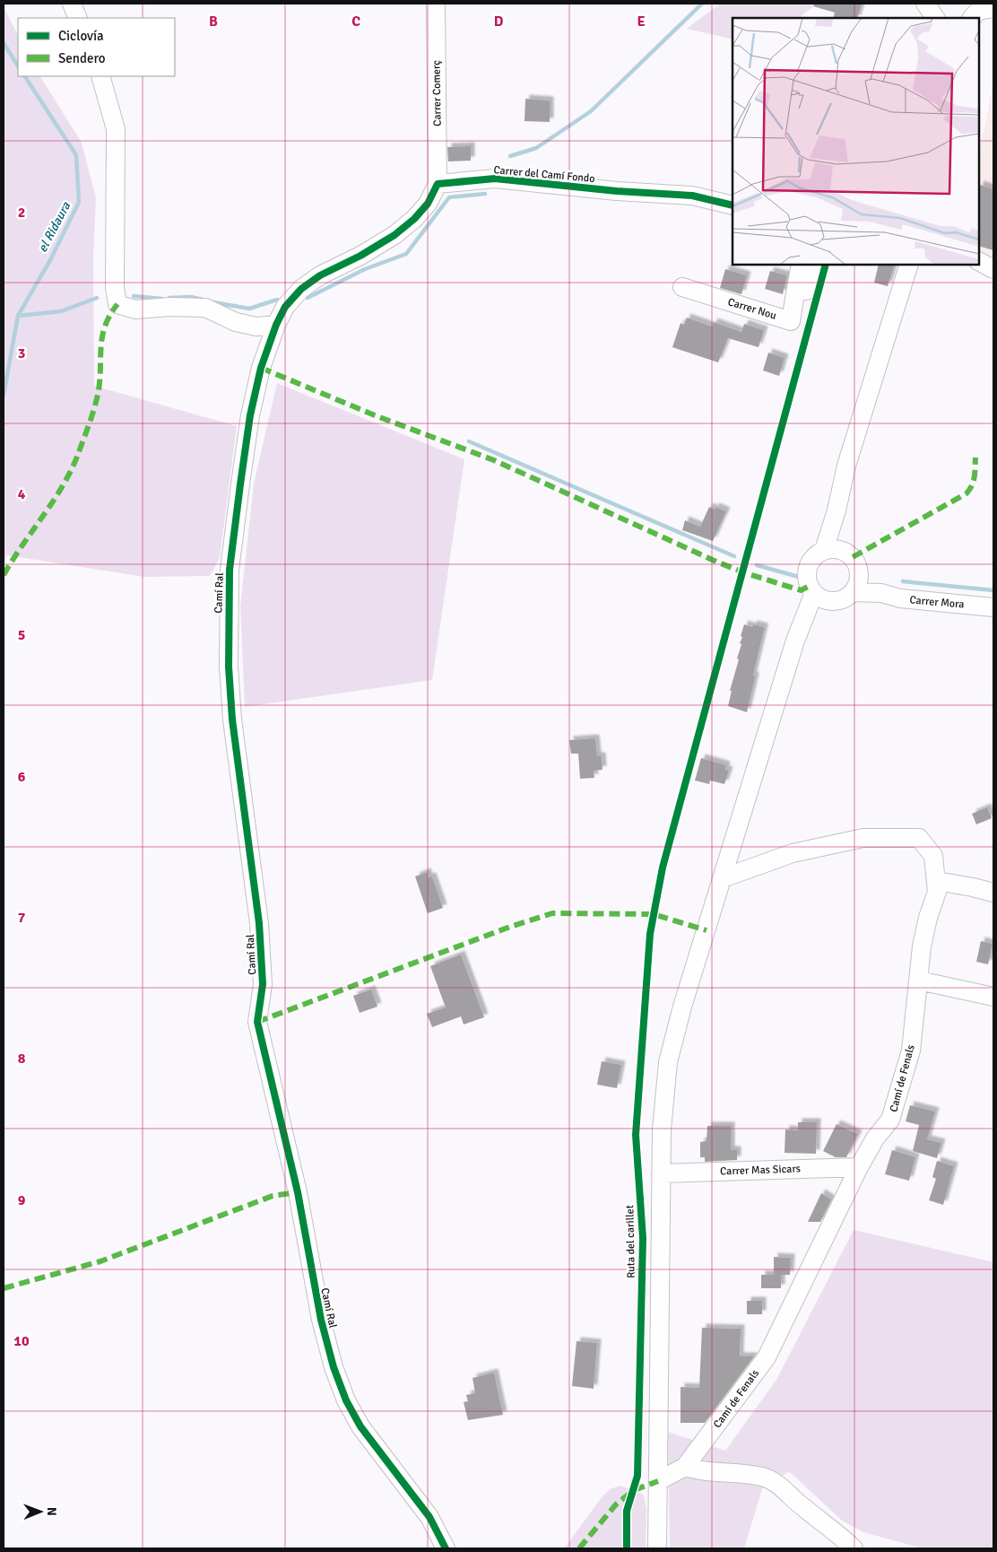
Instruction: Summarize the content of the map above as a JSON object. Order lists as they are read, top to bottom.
{
  "streets": {
    "street": [
      "Carrer Comerç",
      "Carrer del Camí Fondo",
      "Carrer Nou",
      "Camí Ral",
      "Carrer Mora",
      "Camí de Fenals",
      "Carrer Mas Sicars"
    ],
    "cycle path": ["Ruta del carillet"]
  },
  "crossings": [
    ["Carrer Comerç", "Carrer del Camí Fondo"],
    ["Camí de Fenals", "Carrer Mas Sicars"]
  ],
  "water": ["el Ridaura"],
  "legend": ["Ciclovía", "Sendero"],
  "north": "right",
  "grid": {
    "columns": [
      "B",
      "C",
      "D",
      "E"
    ],
    "rows": [
      "2",
      "3",
      "4",
      "5",
      "6",
      "7",
      "8",
      "9",
      "10"
    ]
  }
}
